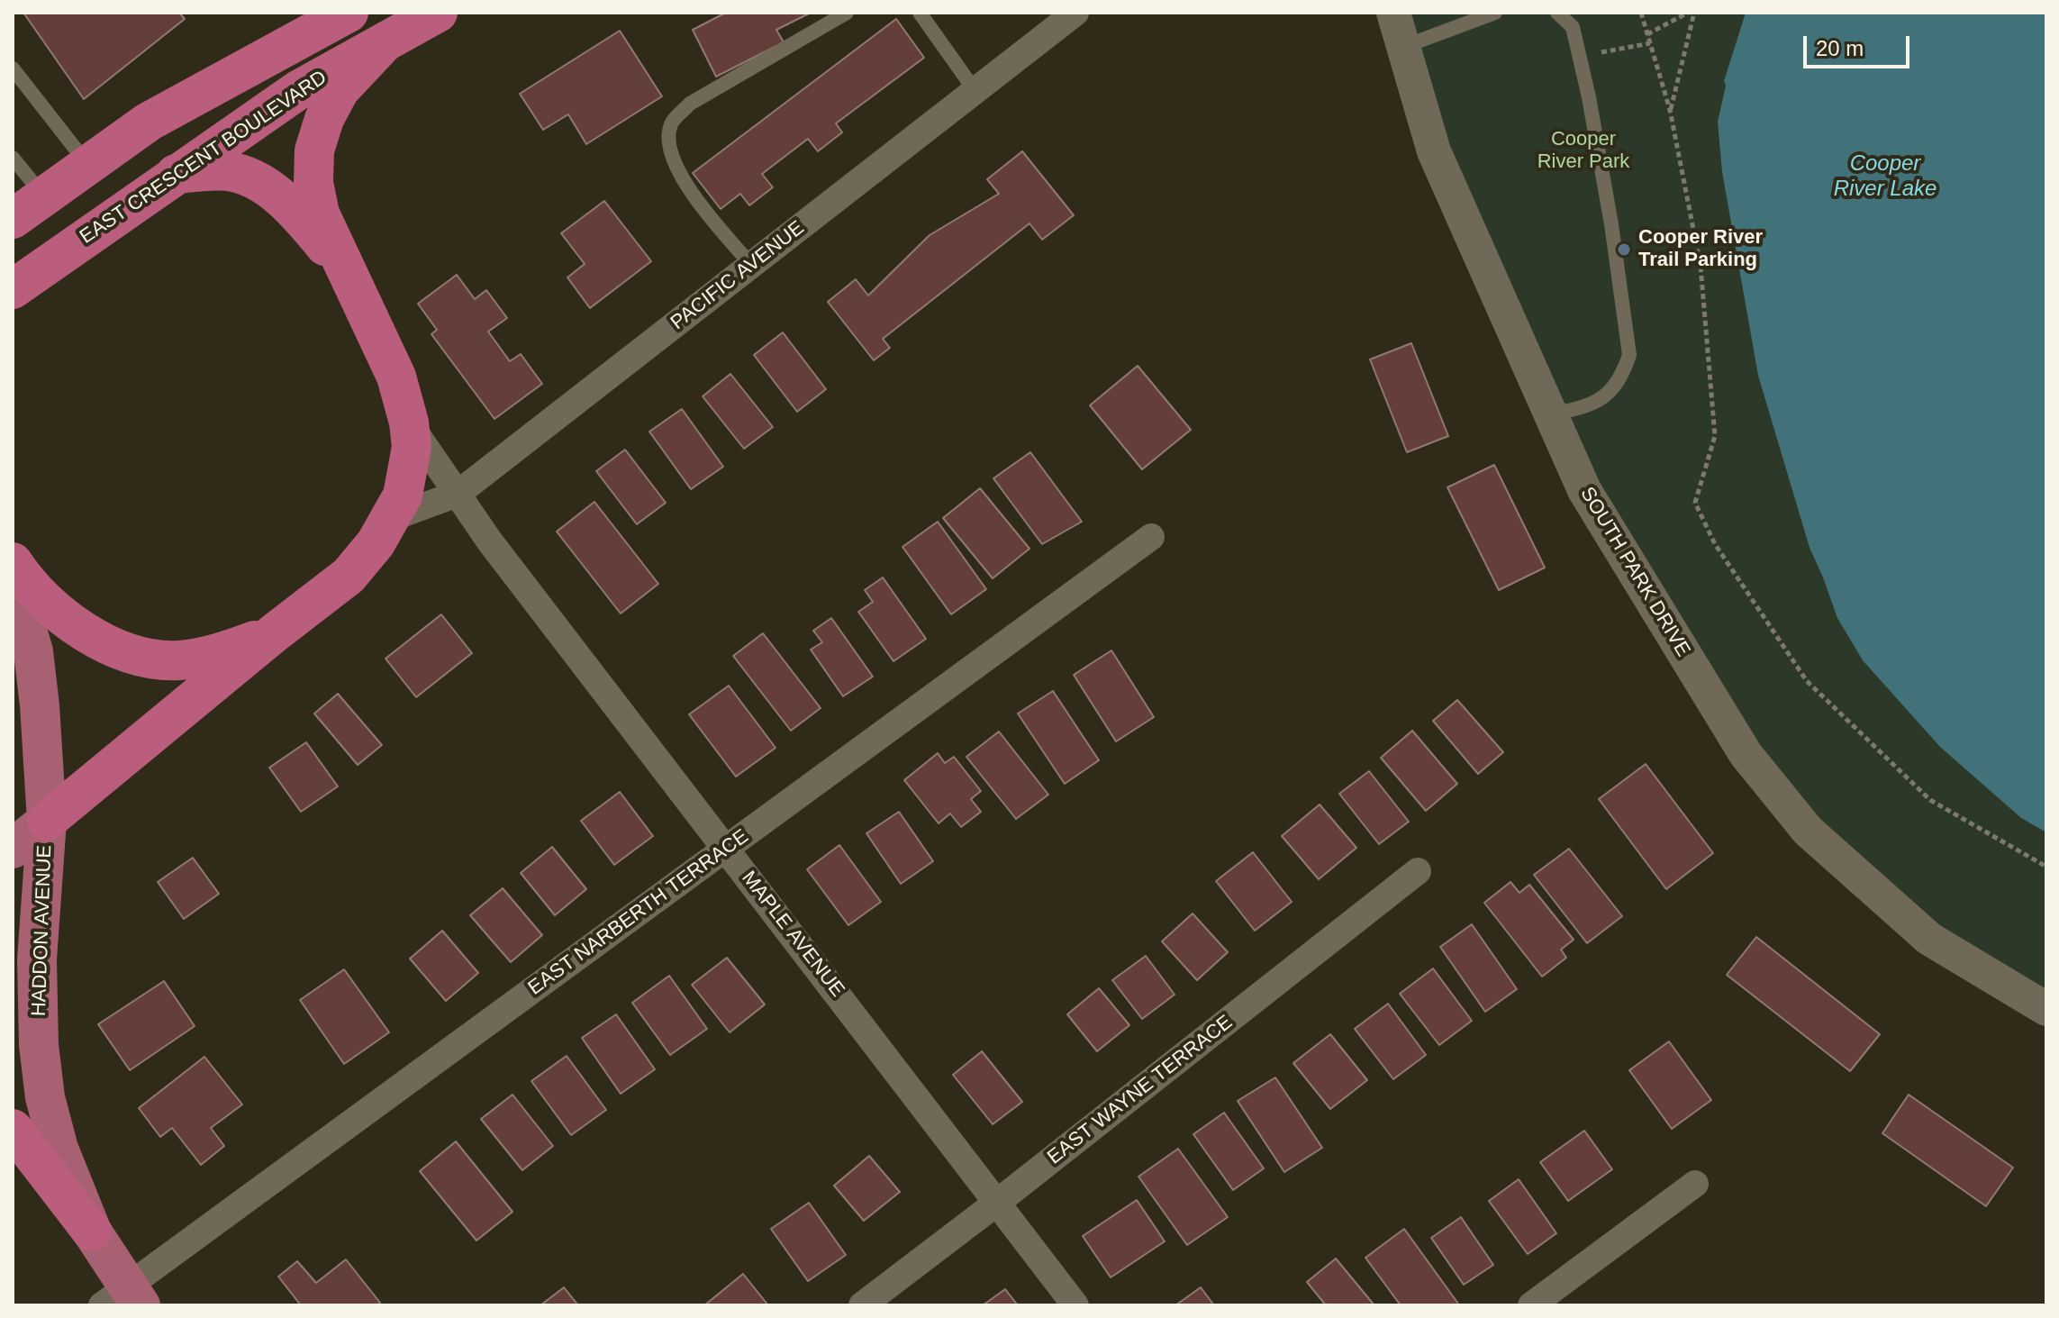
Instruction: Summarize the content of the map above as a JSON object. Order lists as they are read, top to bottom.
{
  "streets": {
    "highway": ["EAST CRESCENT BOULEVARD"],
    "main road": ["HADDON AVENUE"],
    "street": [
      "PACIFIC AVENUE",
      "SOUTH PARK DRIVE",
      "EAST NARBERTH TERRACE",
      "MAPLE AVENUE",
      "EAST WAYNE TERRACE"
    ]
  },
  "crossings": [
    ["PACIFIC AVENUE", "MAPLE AVENUE"],
    ["EAST NARBERTH TERRACE", "HADDON AVENUE"],
    ["EAST NARBERTH TERRACE", "MAPLE AVENUE"],
    ["MAPLE AVENUE", "EAST WAYNE TERRACE"]
  ],
  "water": ["Cooper River Lake"],
  "parks": ["Cooper River Park"],
  "places": ["Cooper River Trail Parking"],
  "scale_bar": "20 m"
}
